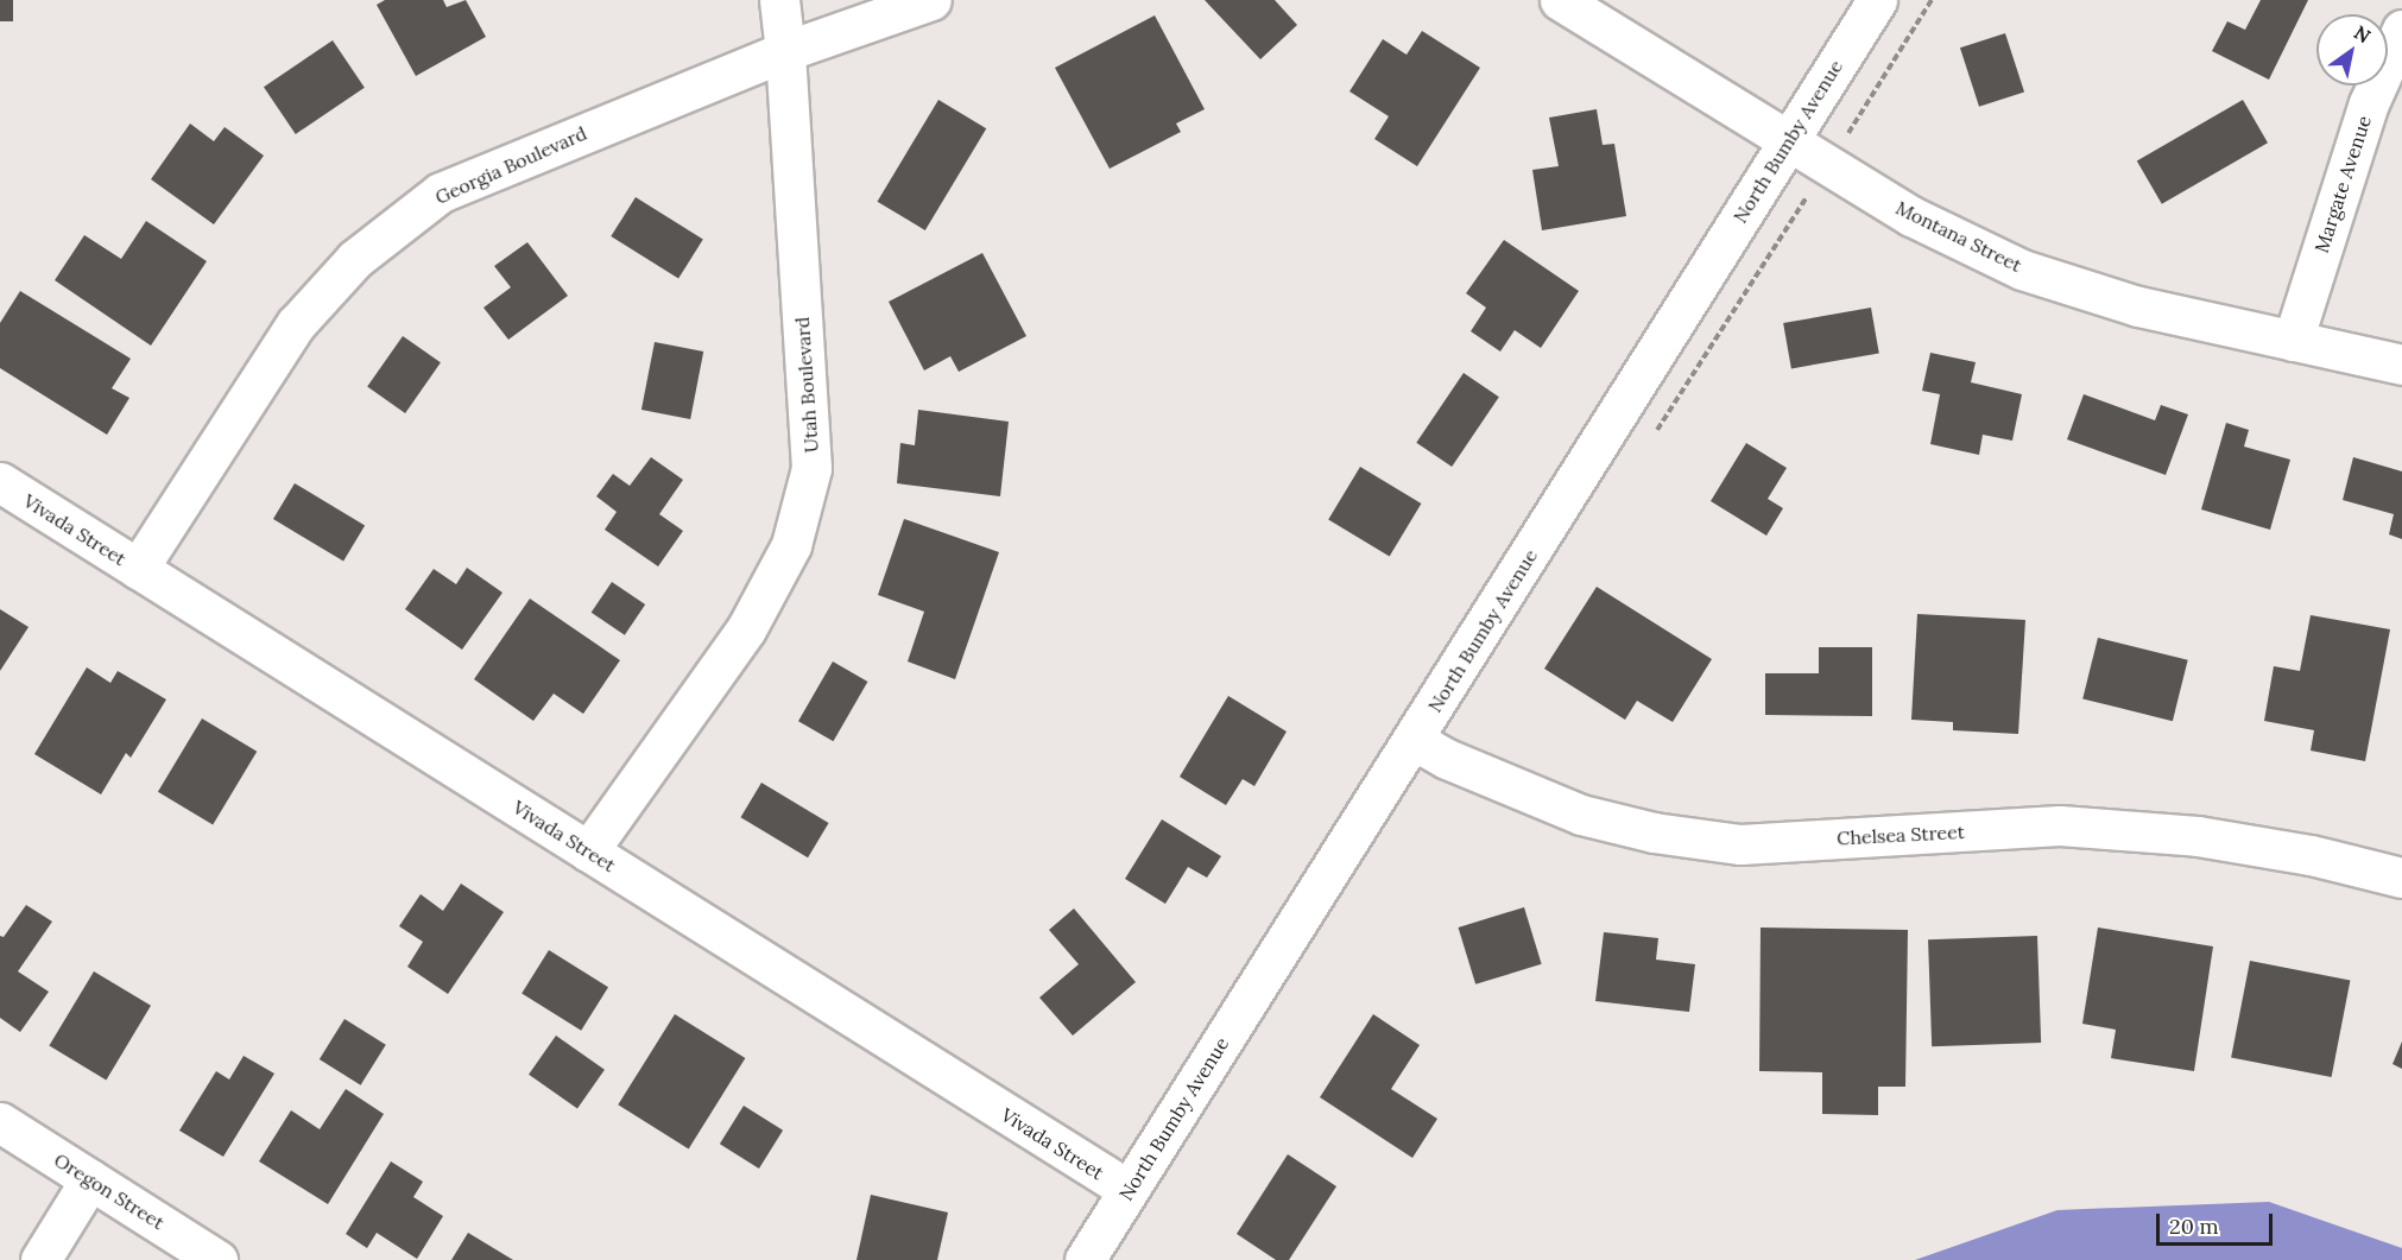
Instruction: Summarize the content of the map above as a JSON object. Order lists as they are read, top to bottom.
{
  "streets": {
    "street": [
      "North Bumby Avenue",
      "Georgia Boulevard",
      "Margate Avenue",
      "Montana Street",
      "Utah Boulevard",
      "Vivada Street",
      "Chelsea Street",
      "Oregon Street"
    ]
  },
  "crossings": [
    ["North Bumby Avenue", "Montana Street"],
    ["North Bumby Avenue", "Vivada Street"],
    ["North Bumby Avenue", "Chelsea Street"],
    ["Georgia Boulevard", "Utah Boulevard"],
    ["Georgia Boulevard", "Vivada Street"],
    ["Margate Avenue", "Montana Street"],
    ["Utah Boulevard", "Vivada Street"]
  ],
  "scale_bar": "20 m",
  "north": "top right"
}
